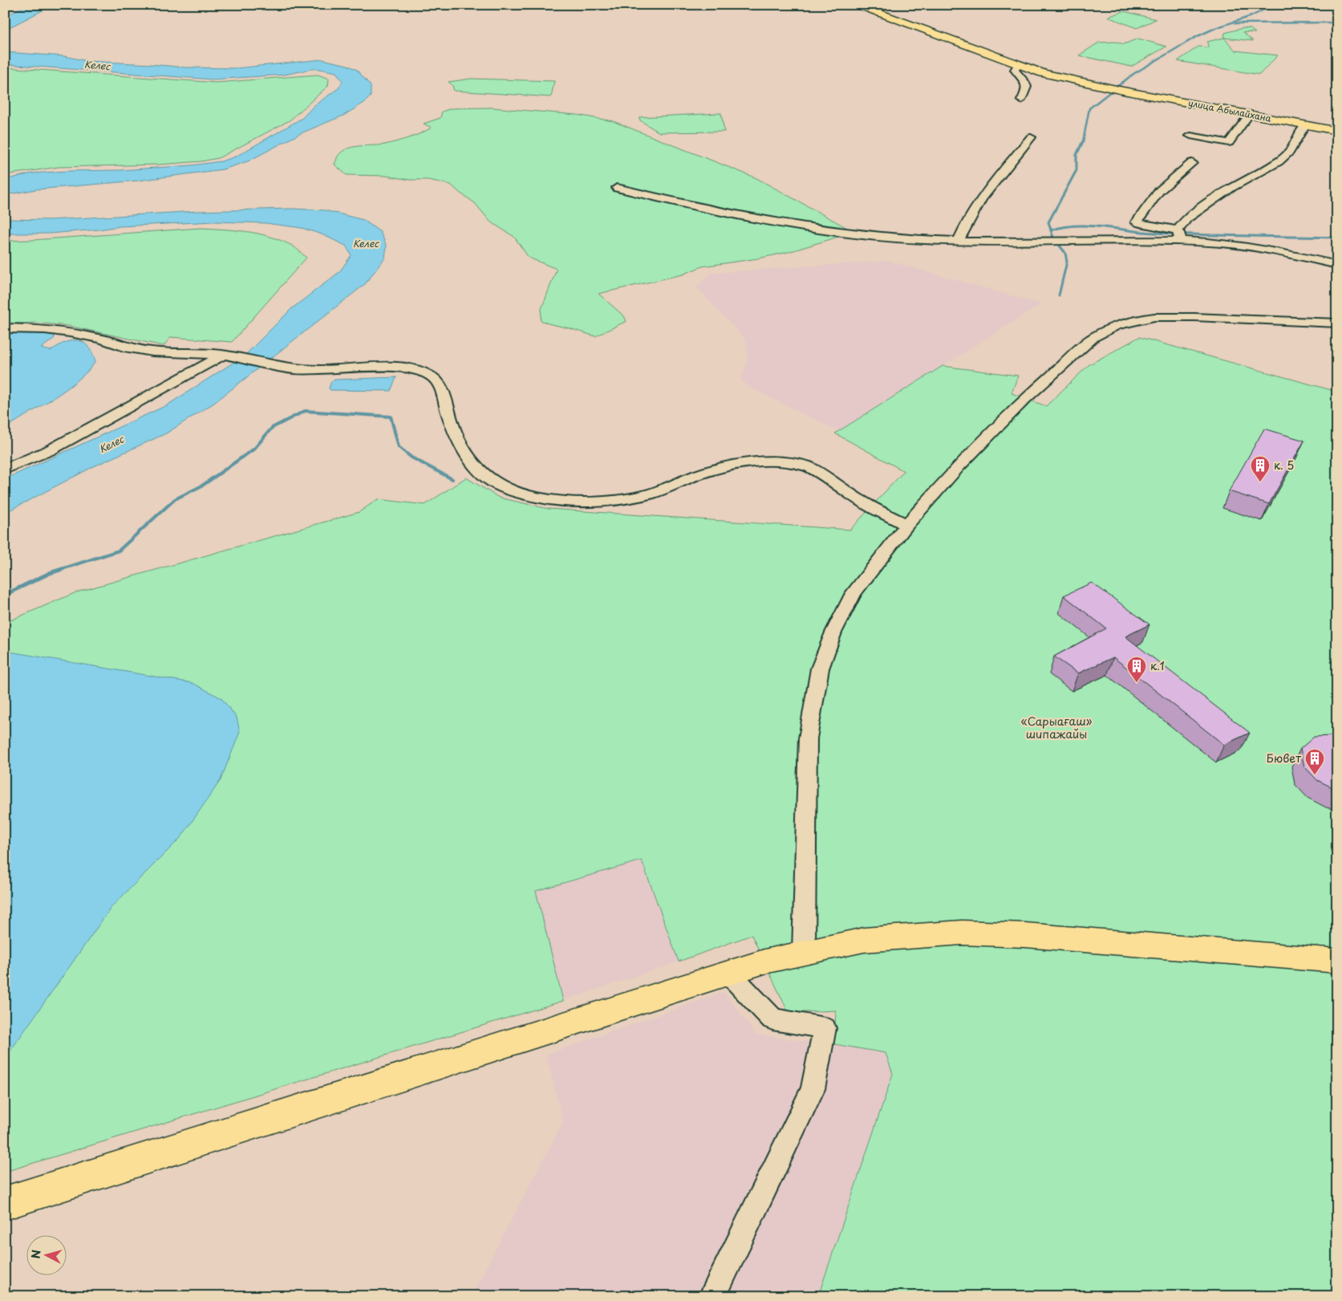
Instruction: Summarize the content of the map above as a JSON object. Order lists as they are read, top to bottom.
{
  "streets": {
    "main road": ["улица Абылайхана"]
  },
  "water": ["Келес"],
  "parks": ["«Сарыағаш» шипажайы"],
  "places": {
    "building": ["к. 5", "к.1", "Бювет"]
  },
  "north": "left"
}
